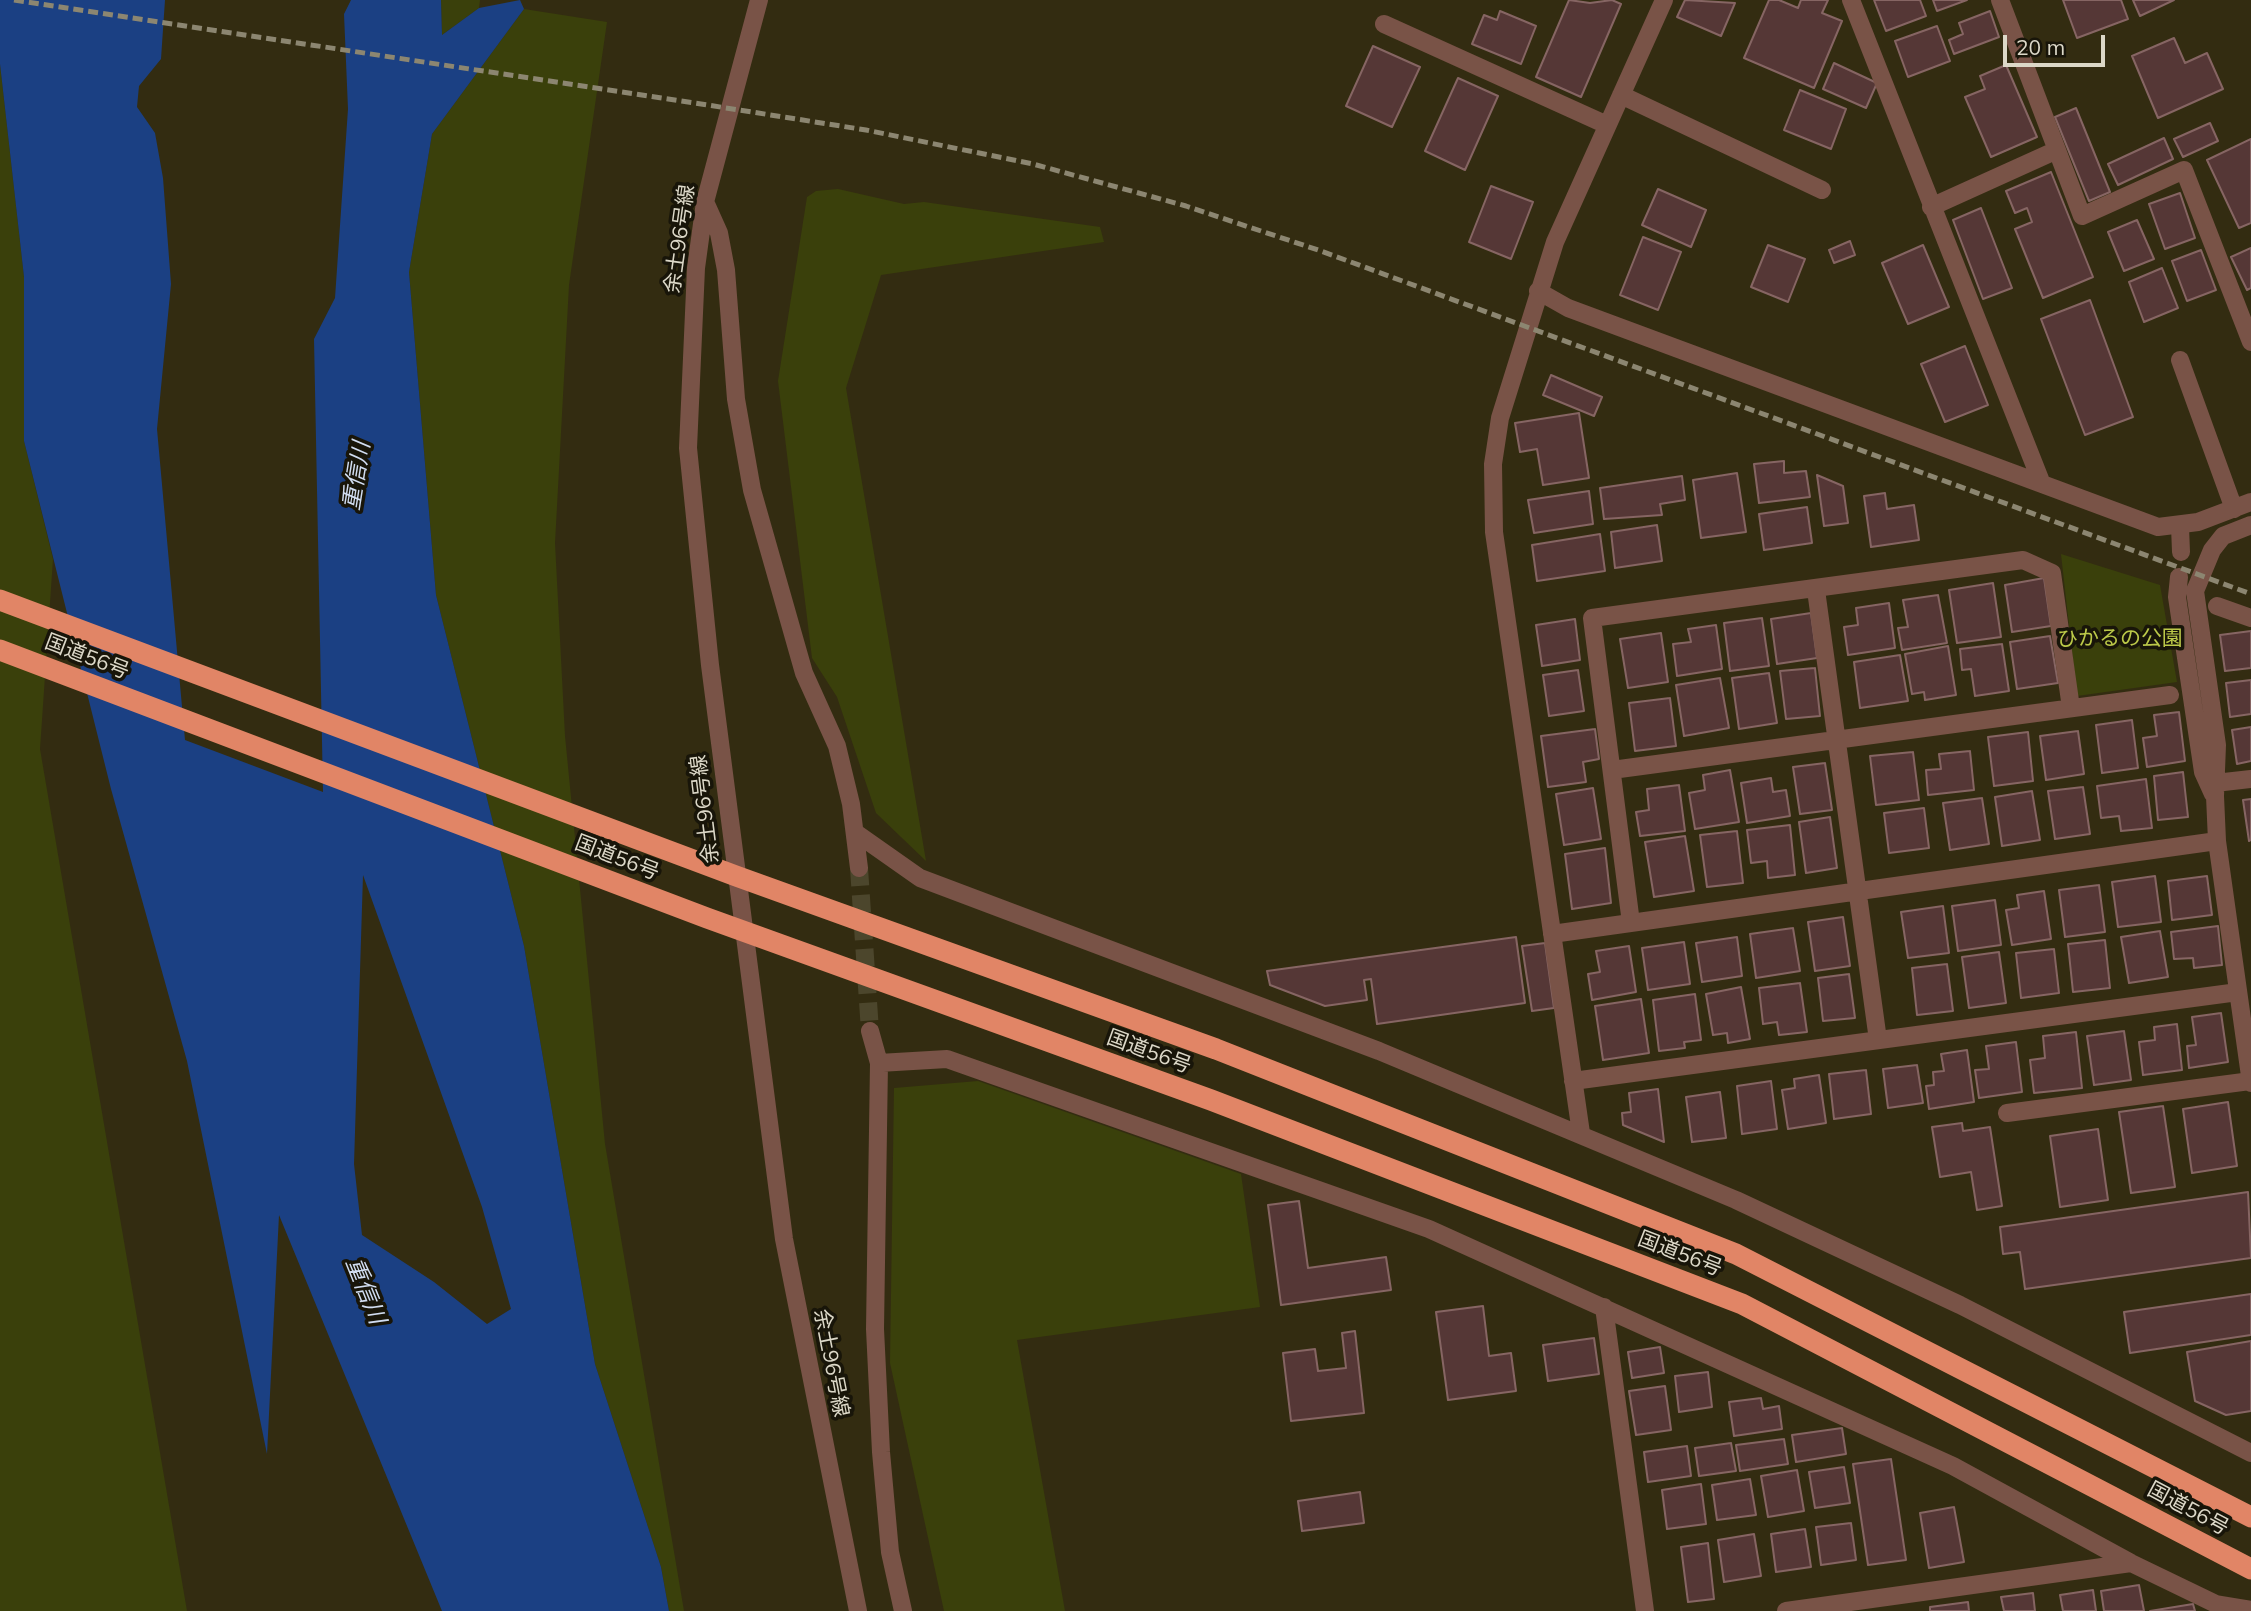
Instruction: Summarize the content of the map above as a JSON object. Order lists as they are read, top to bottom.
{
  "streets": {
    "highway": ["国道56号"],
    "street": ["余土96号線"]
  },
  "crossings": [
    ["余土96号線", "国道56号"]
  ],
  "water": ["重信川"],
  "parks": ["ひかるの公園"],
  "scale_bar": "20 m"
}
